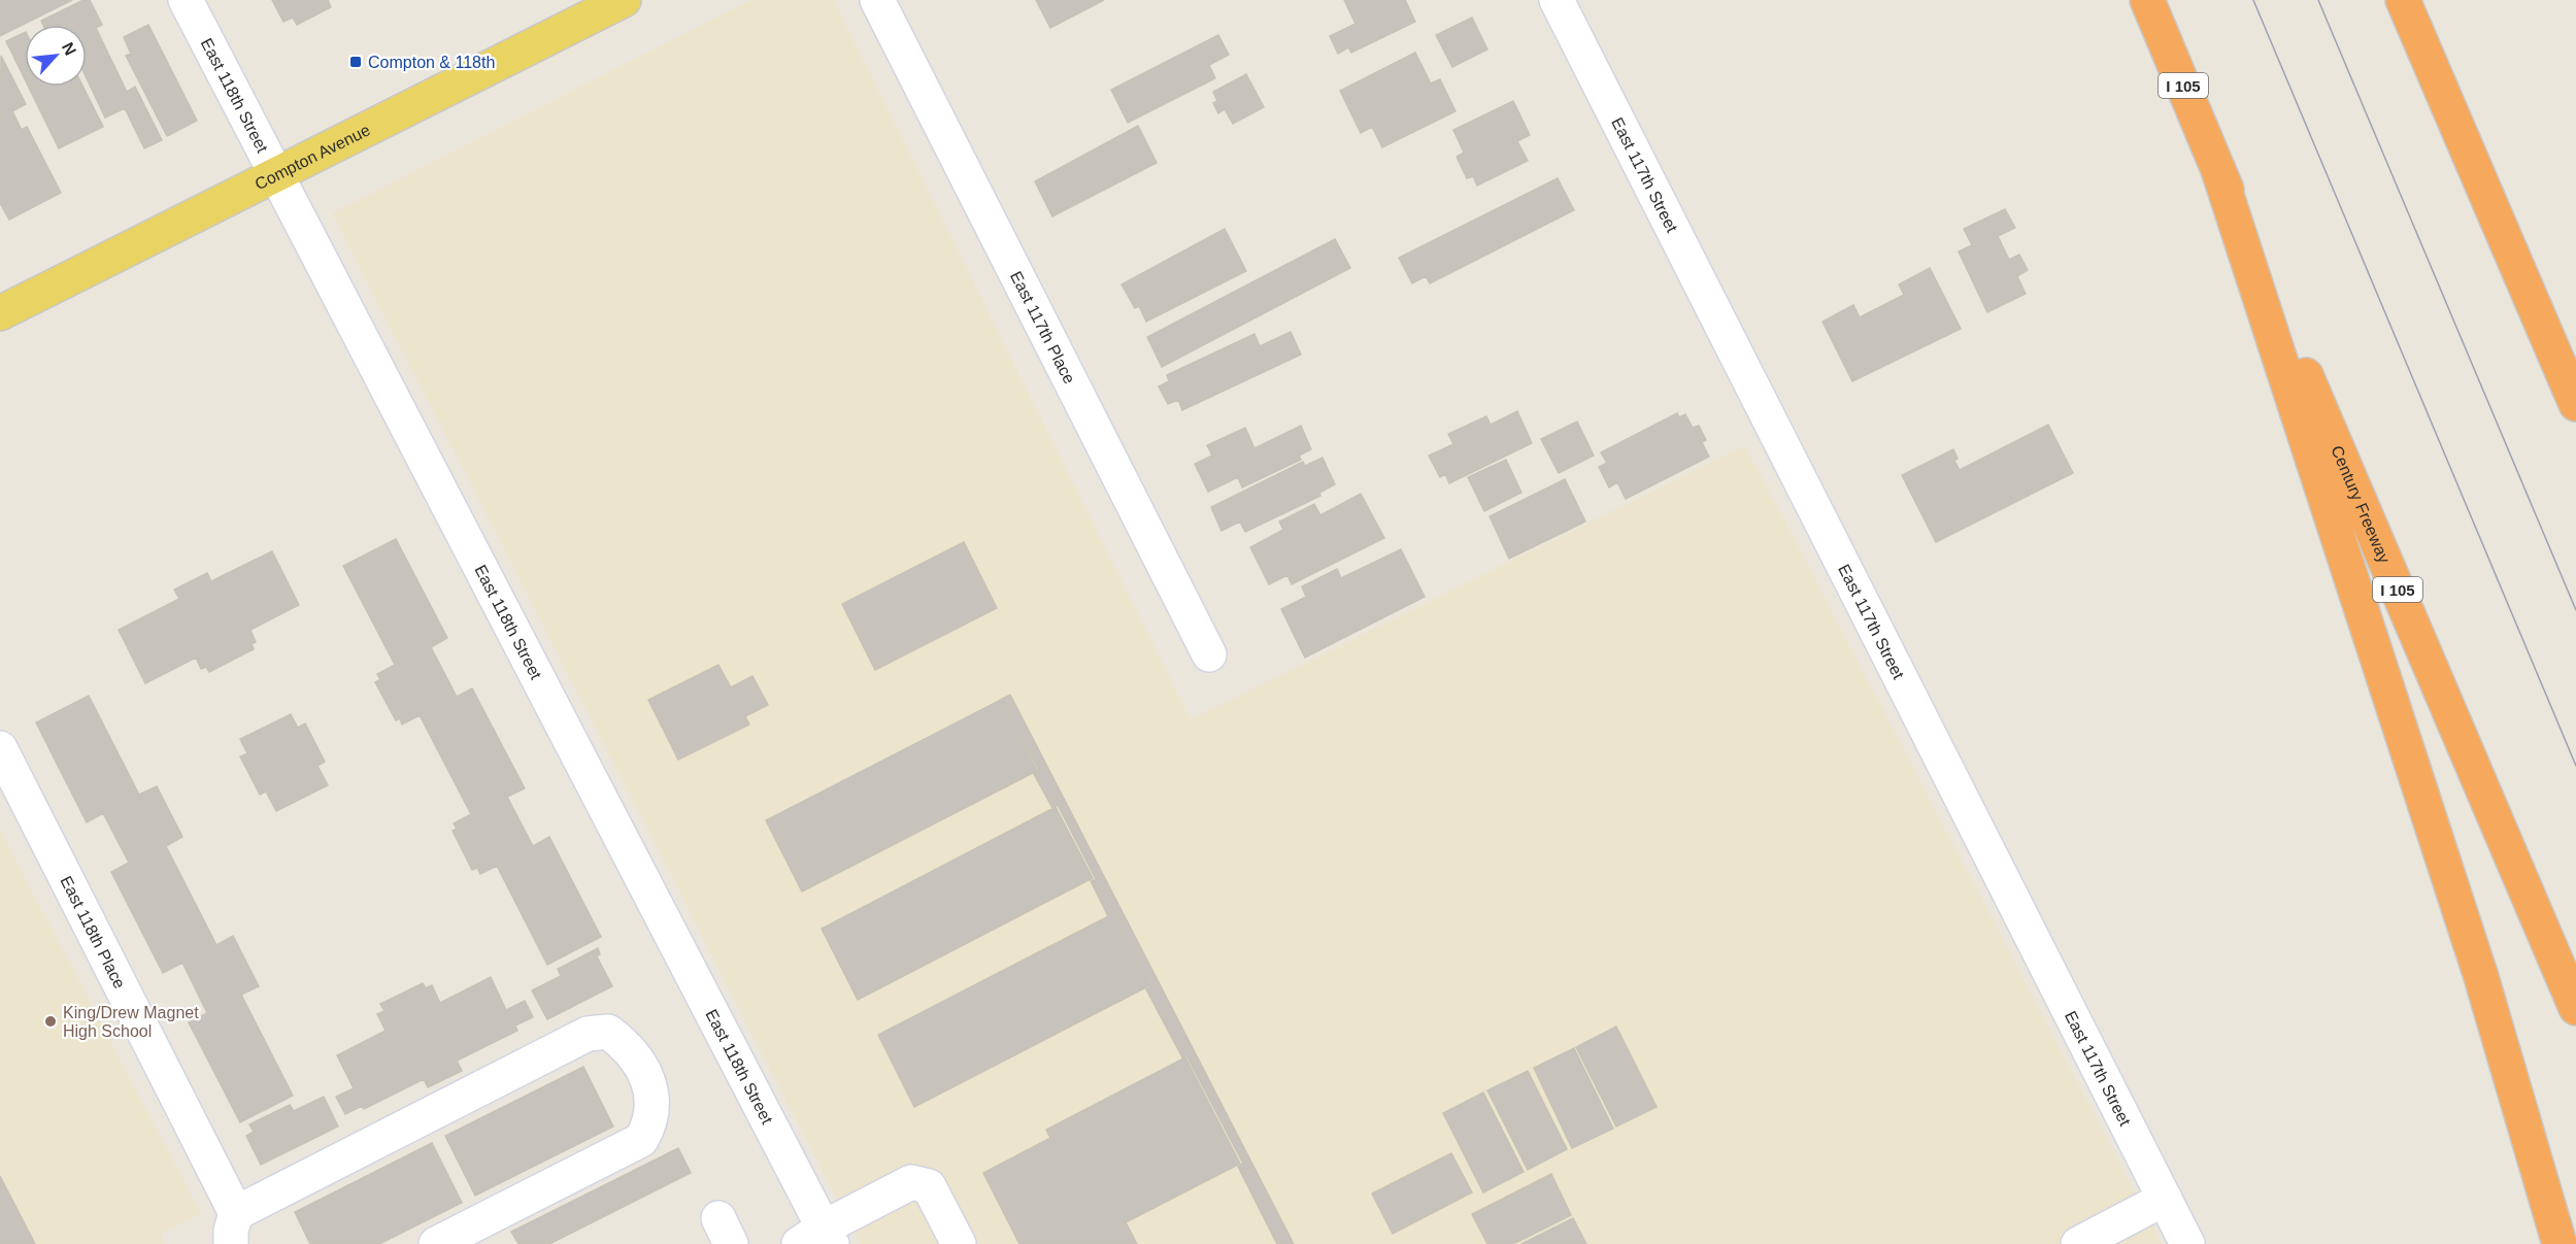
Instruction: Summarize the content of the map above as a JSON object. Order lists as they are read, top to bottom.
{
  "streets": {
    "highway": ["I 105", "Century Freeway"],
    "main road": ["Compton Avenue"],
    "street": [
      "East 118th Street",
      "East 117th Street",
      "East 117th Place",
      "East 118th Place"
    ]
  },
  "crossings": [
    ["East 118th Street", "Compton Avenue"]
  ],
  "places": {
    "transit": ["Compton & 118th"],
    "other": ["King/Drew Magnet High School"]
  },
  "north": "top right"
}
